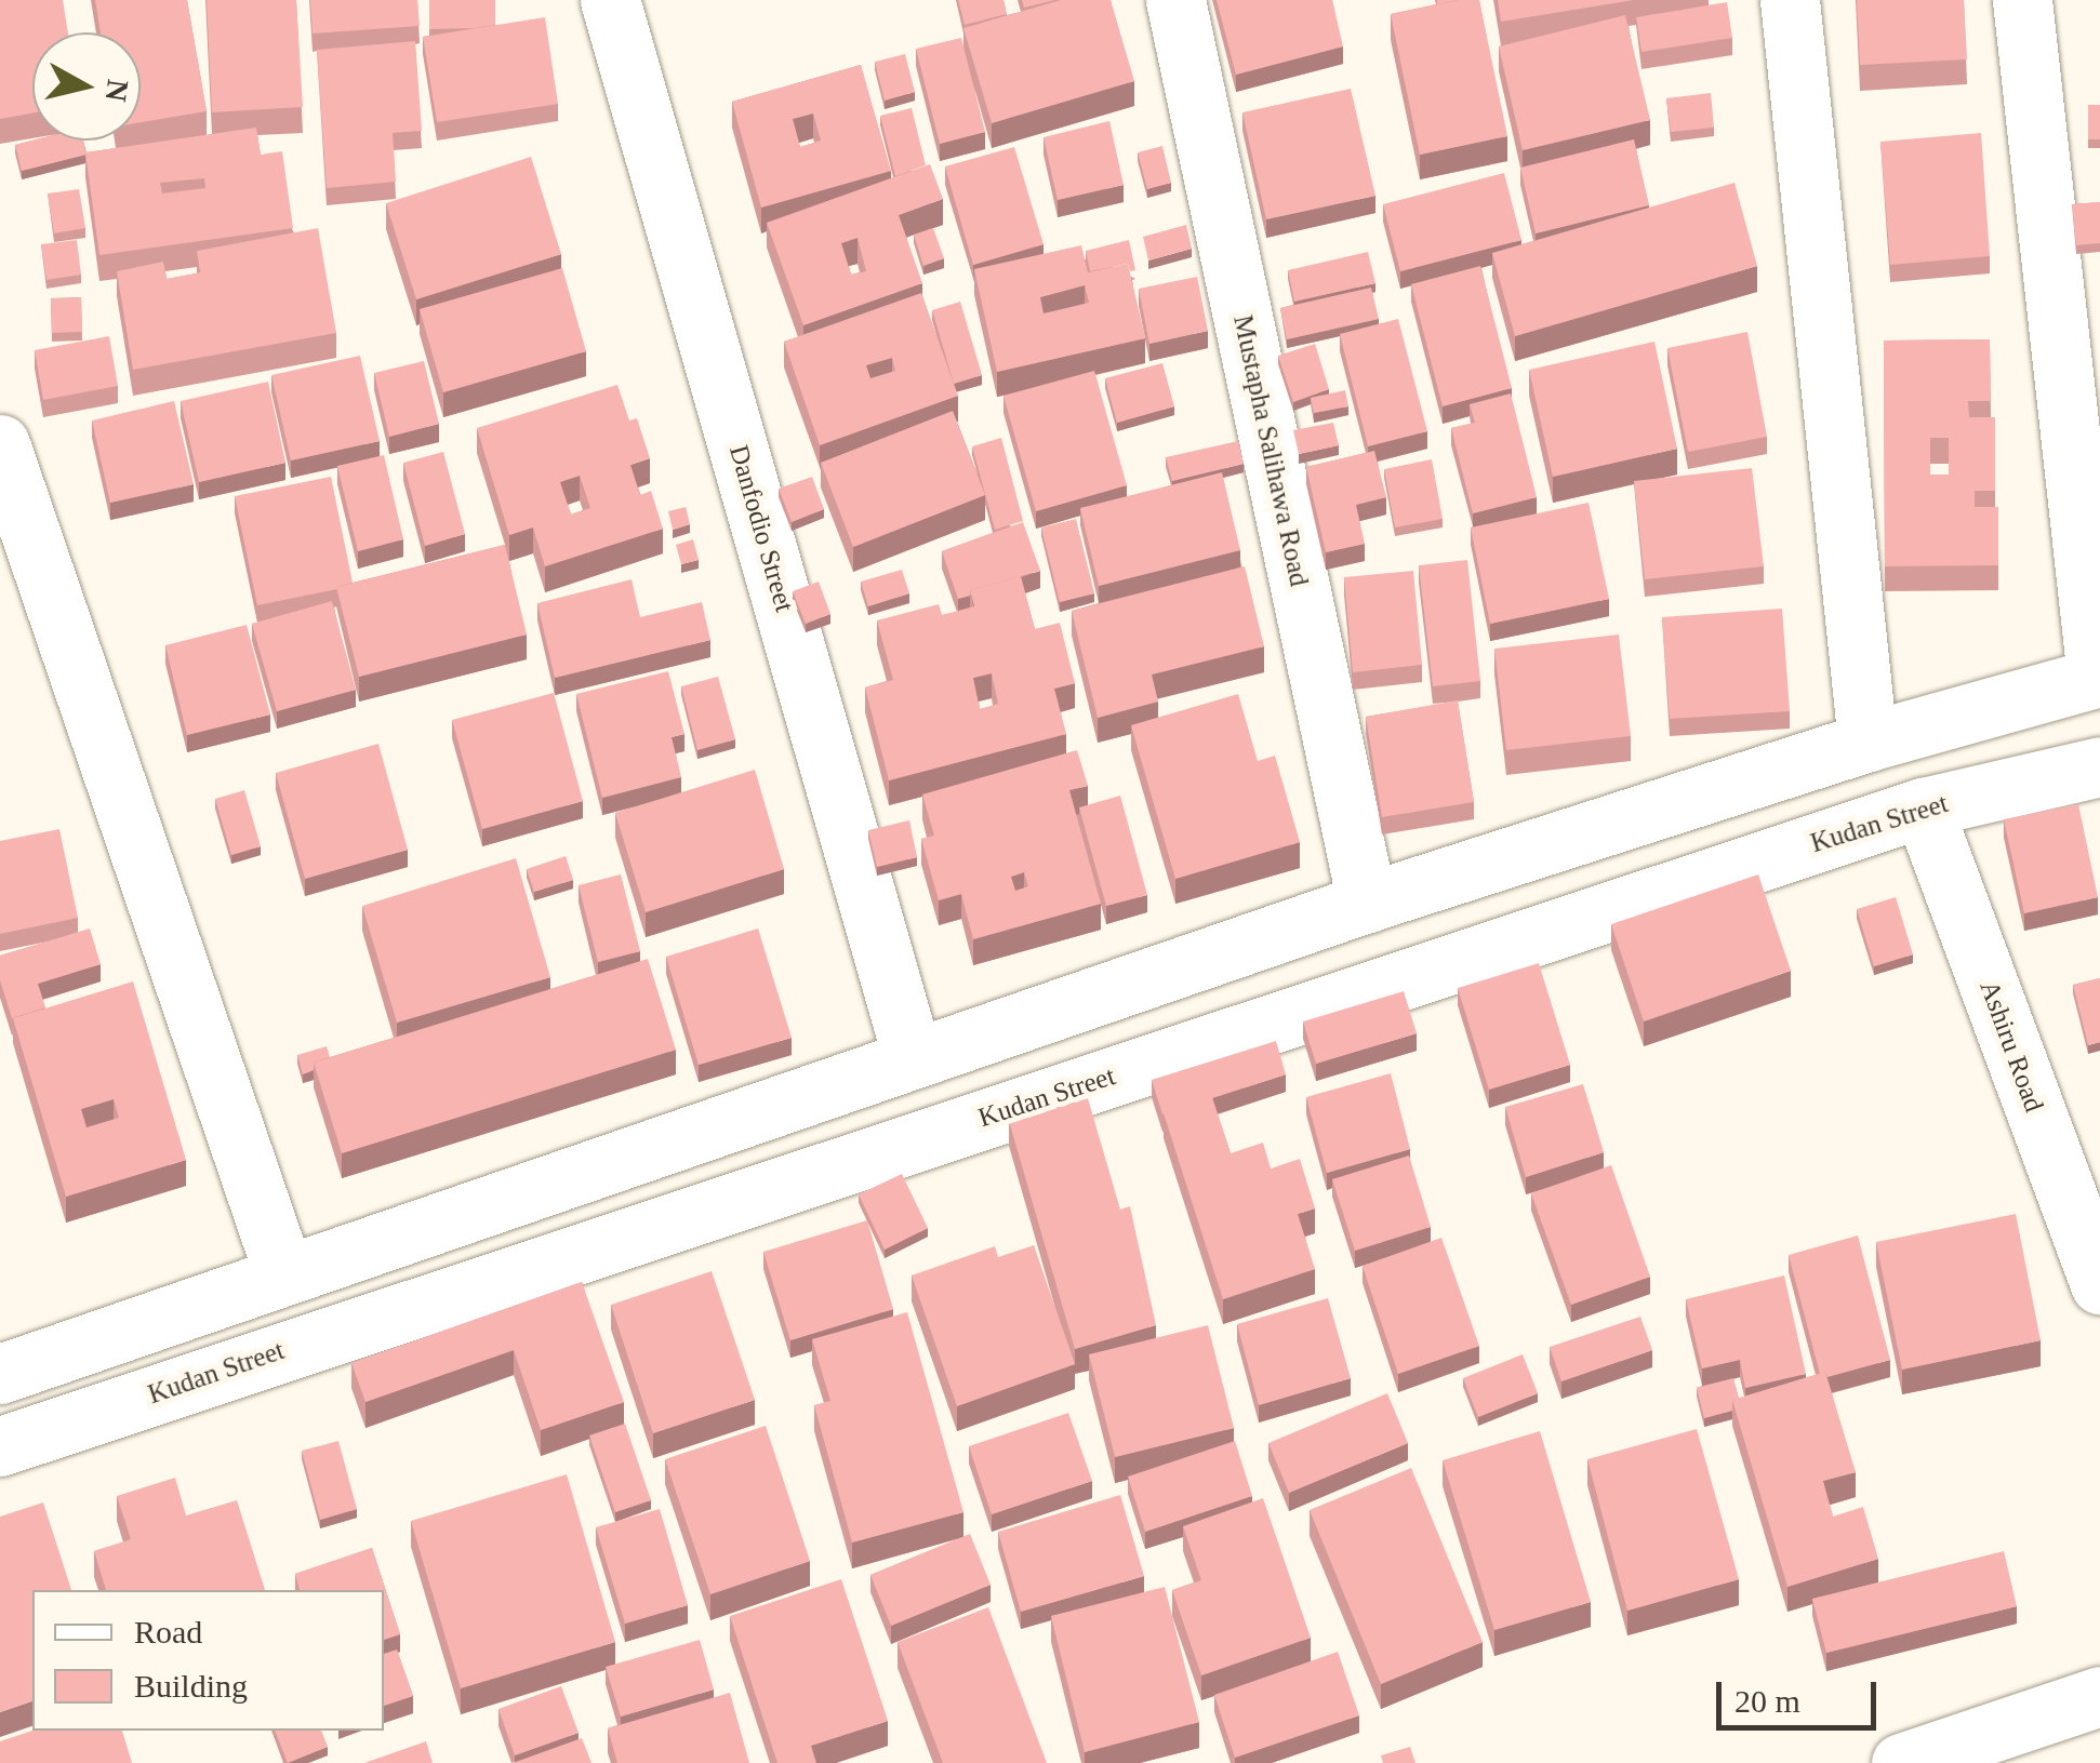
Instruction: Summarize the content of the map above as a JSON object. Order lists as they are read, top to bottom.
{
  "streets": {
    "street": [
      "Mustapha Salihawa Road",
      "Danfodio Street",
      "Kudan Street",
      "Ashiru Road"
    ]
  },
  "crossings": [
    ["Kudan Street", "Ashiru Road"]
  ],
  "legend": ["Road", "Building"],
  "scale_bar": "20 m",
  "north": "right"
}
